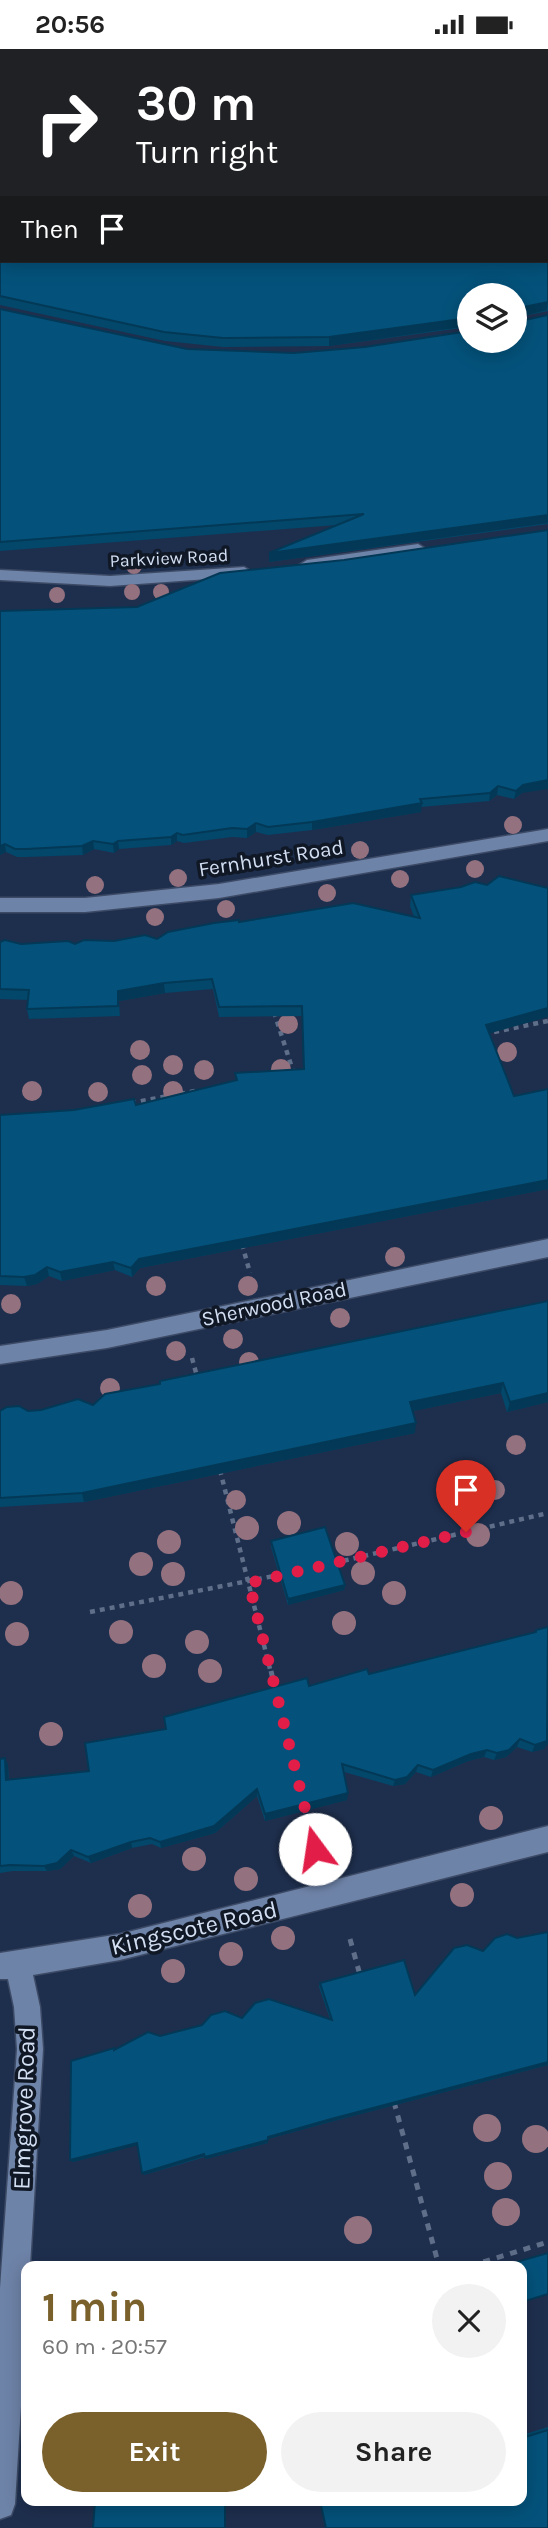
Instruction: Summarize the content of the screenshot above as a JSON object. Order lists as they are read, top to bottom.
{
  "streets": {
    "street": [
      "Parkview Road",
      "Fernhurst Road",
      "Sherwood Road",
      "Kingscote Road",
      "Elmgrove Road"
    ]
  },
  "crossings": [
    ["Kingscote Road", "Elmgrove Road"]
  ],
  "page": {
    "status": "20:56",
    "turn": ["30 m", "Turn right"],
    "then": "Then",
    "heading": ["1 min", "60 m · 20:57"],
    "buttons": ["Exit", "Share"]
  }
}
